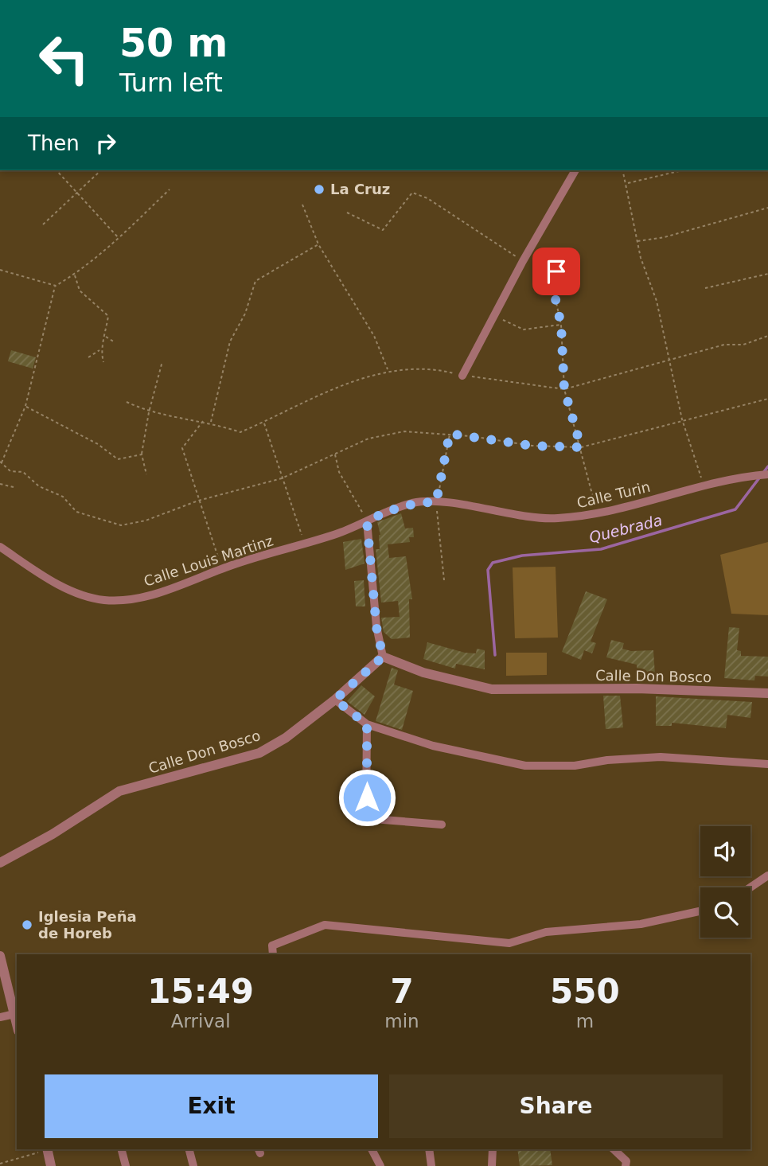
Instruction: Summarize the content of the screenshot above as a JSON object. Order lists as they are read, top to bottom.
{
  "streets": {
    "street": ["Calle Turin", "Calle Louis Martinz", "Calle Don Bosco"]
  },
  "crossings": [
    ["Calle Turin", "Calle Louis Martinz"]
  ],
  "water": ["Quebrada"],
  "places": ["La Cruz", "Iglesia Peña de Horeb"],
  "page": {
    "turn": ["50 m", "Turn left"],
    "then": "Then",
    "eta": [
      "15:49",
      "Arrival",
      "7",
      "min",
      "550",
      "m"
    ],
    "buttons": ["Exit", "Share"]
  }
}
